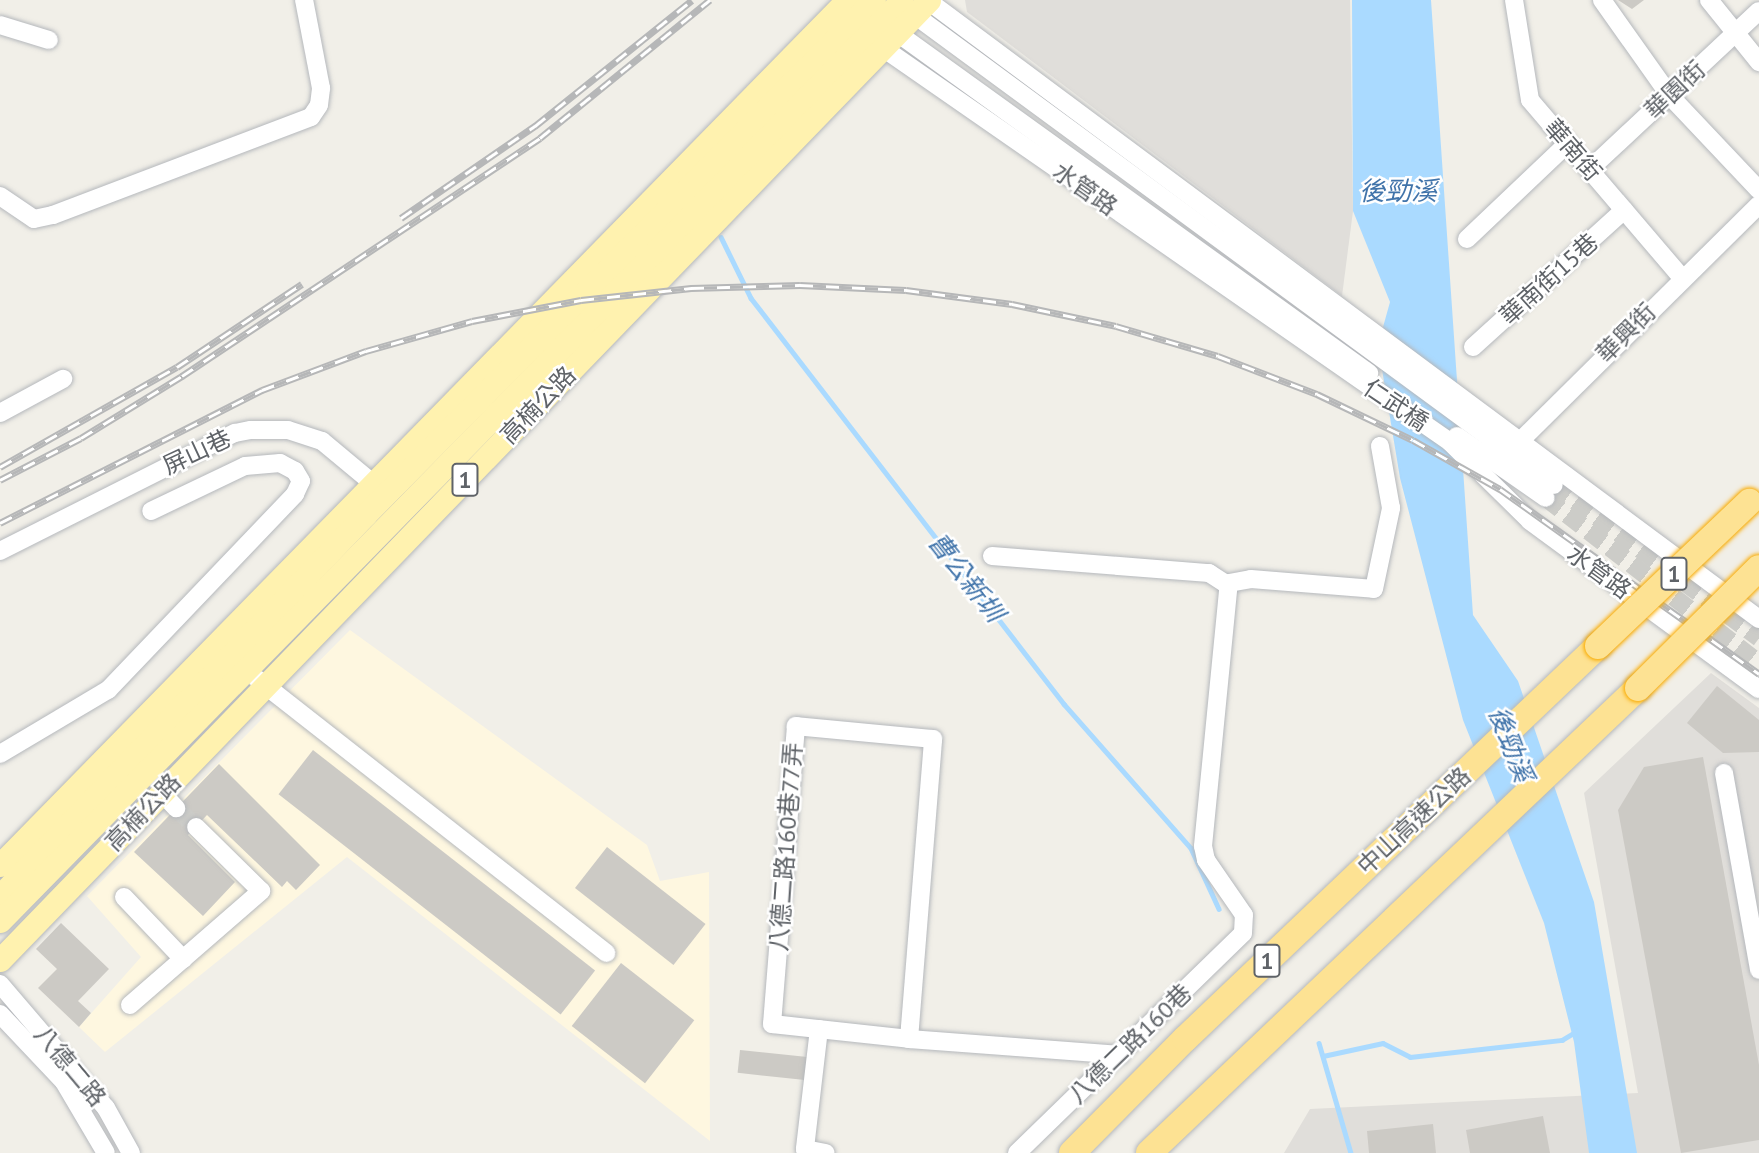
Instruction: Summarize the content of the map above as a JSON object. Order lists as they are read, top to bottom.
{
  "streets": {
    "highway": ["1", "中山高速公路"],
    "main road": ["高楠公路"],
    "street": [
      "華園街",
      "華南街",
      "水管路",
      "華南街15巷",
      "華興街",
      "仁武橋",
      "屏山巷",
      "八德二路160巷77弄",
      "八德二路160巷",
      "八德二路"
    ]
  },
  "crossings": [
    ["華園街", "華南街"],
    ["華南街", "華南街15巷"],
    ["華南街", "華興街"],
    ["水管路", "高楠公路"],
    ["水管路", "仁武橋"],
    ["華興街", "仁武橋"],
    ["高楠公路", "屏山巷"],
    ["八德二路160巷77弄", "八德二路160巷"]
  ],
  "water": ["後勁溪", "曹公新圳"]
}
